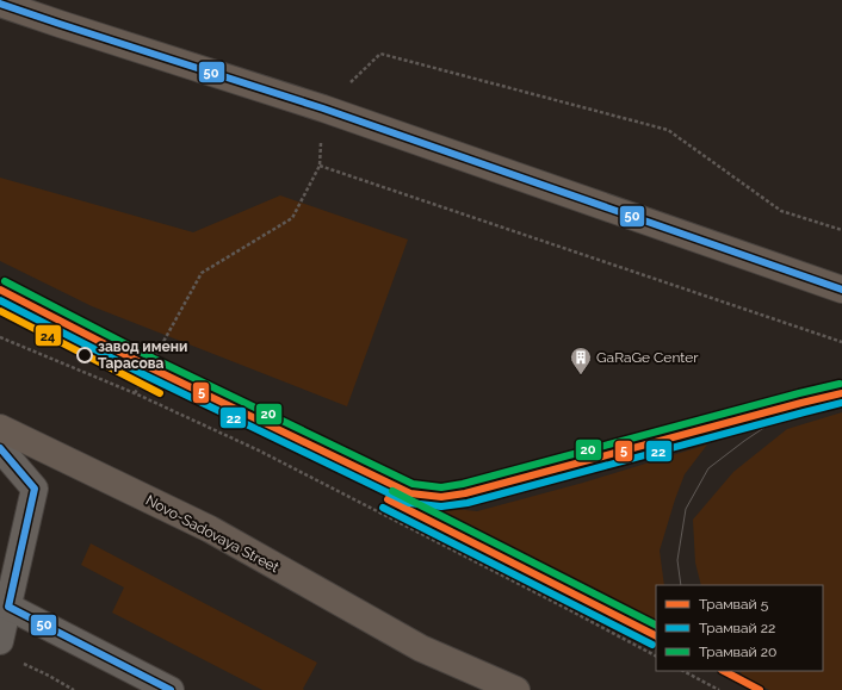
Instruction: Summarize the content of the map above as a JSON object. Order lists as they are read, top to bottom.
{
  "streets": {
    "main road": ["Novo-Sadovaya Street"]
  },
  "places": {
    "other": ["завод имени Тарасова"],
    "building": ["GaRaGe Center"]
  },
  "lines": [
    "transit line 50",
    "tram line 20",
    "tram line 5",
    "tram line 22",
    "transit line 24"
  ],
  "legend": ["Трамвай 5", "Трамвай 22", "Трамвай 20"]
}
